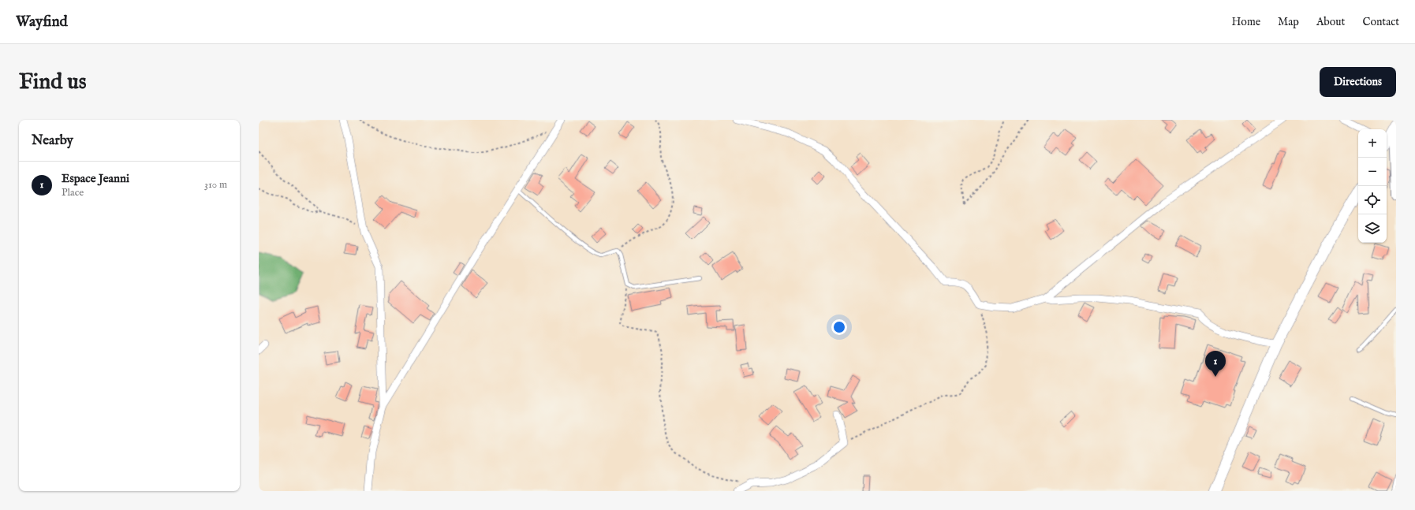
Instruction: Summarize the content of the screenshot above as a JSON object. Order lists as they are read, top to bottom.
{
  "page": {
    "header": "Wayfind",
    "nav": [
      "Home",
      "Map",
      "About",
      "Contact"
    ],
    "buttons": "Directions",
    "title": "Find us",
    "heading": "Nearby",
    "map_buttons": ["+", "−"],
    "list": [
      {
        "mark": "1",
        "name": "Espace Jeanni",
        "note": "Place",
        "value": "310 m"
      }
    ],
    "pins": "1"
  }
}
